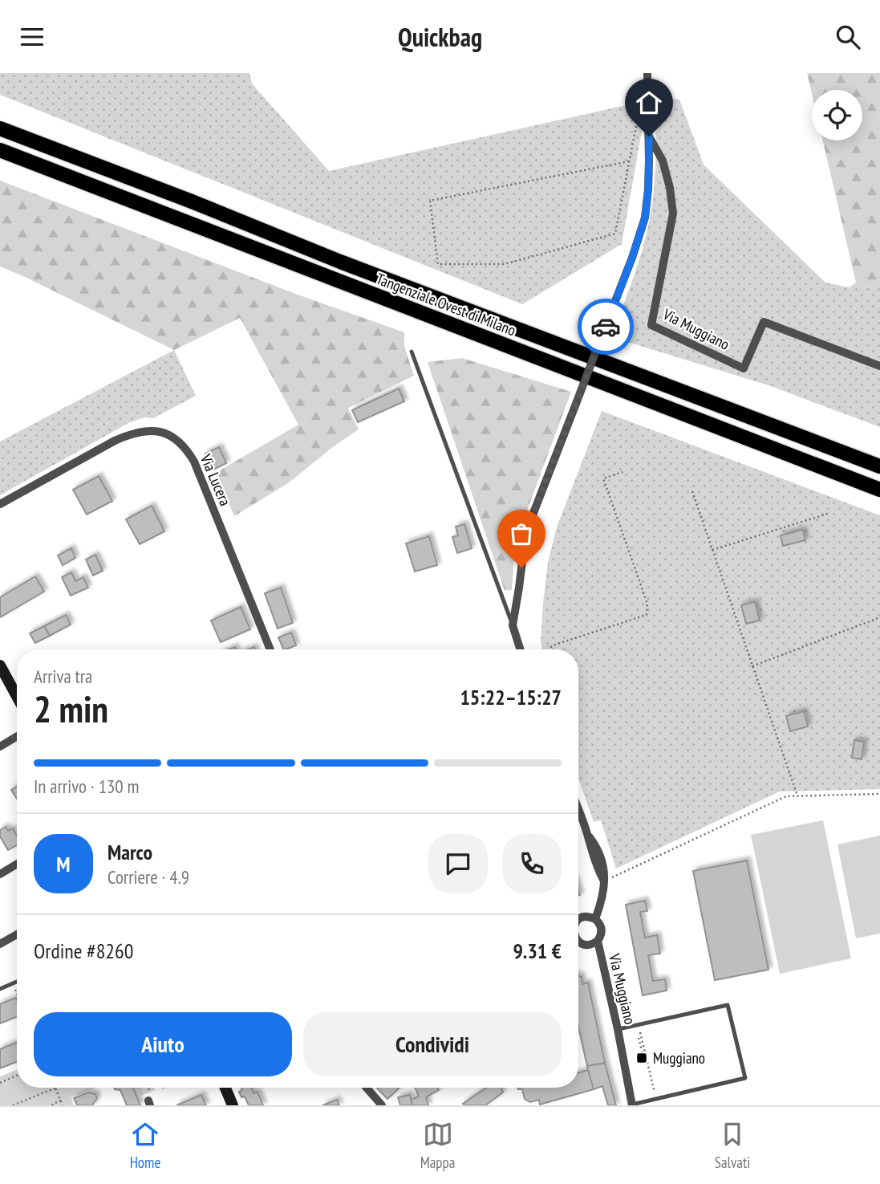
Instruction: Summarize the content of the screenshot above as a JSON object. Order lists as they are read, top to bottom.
{
  "streets": {
    "highway": ["Tangenziale Ovest di Milano"],
    "street": ["Via Muggiano", "Via Lucera"]
  },
  "places": {
    "transit": ["Muggiano"]
  },
  "page": {
    "header": "Quickbag",
    "heading": ["2 min", "Arriva tra", "15:22–15:27"],
    "panel": [
      "Marco",
      "Corriere · 4.9",
      "Ordine #8260",
      "9.31 €"
    ],
    "bar": "In arrivo · 130 m",
    "round": "M",
    "buttons": ["Aiuto", "Condividi"],
    "tabs": ["Home", "Mappa", "Salvati"]
  }
}
